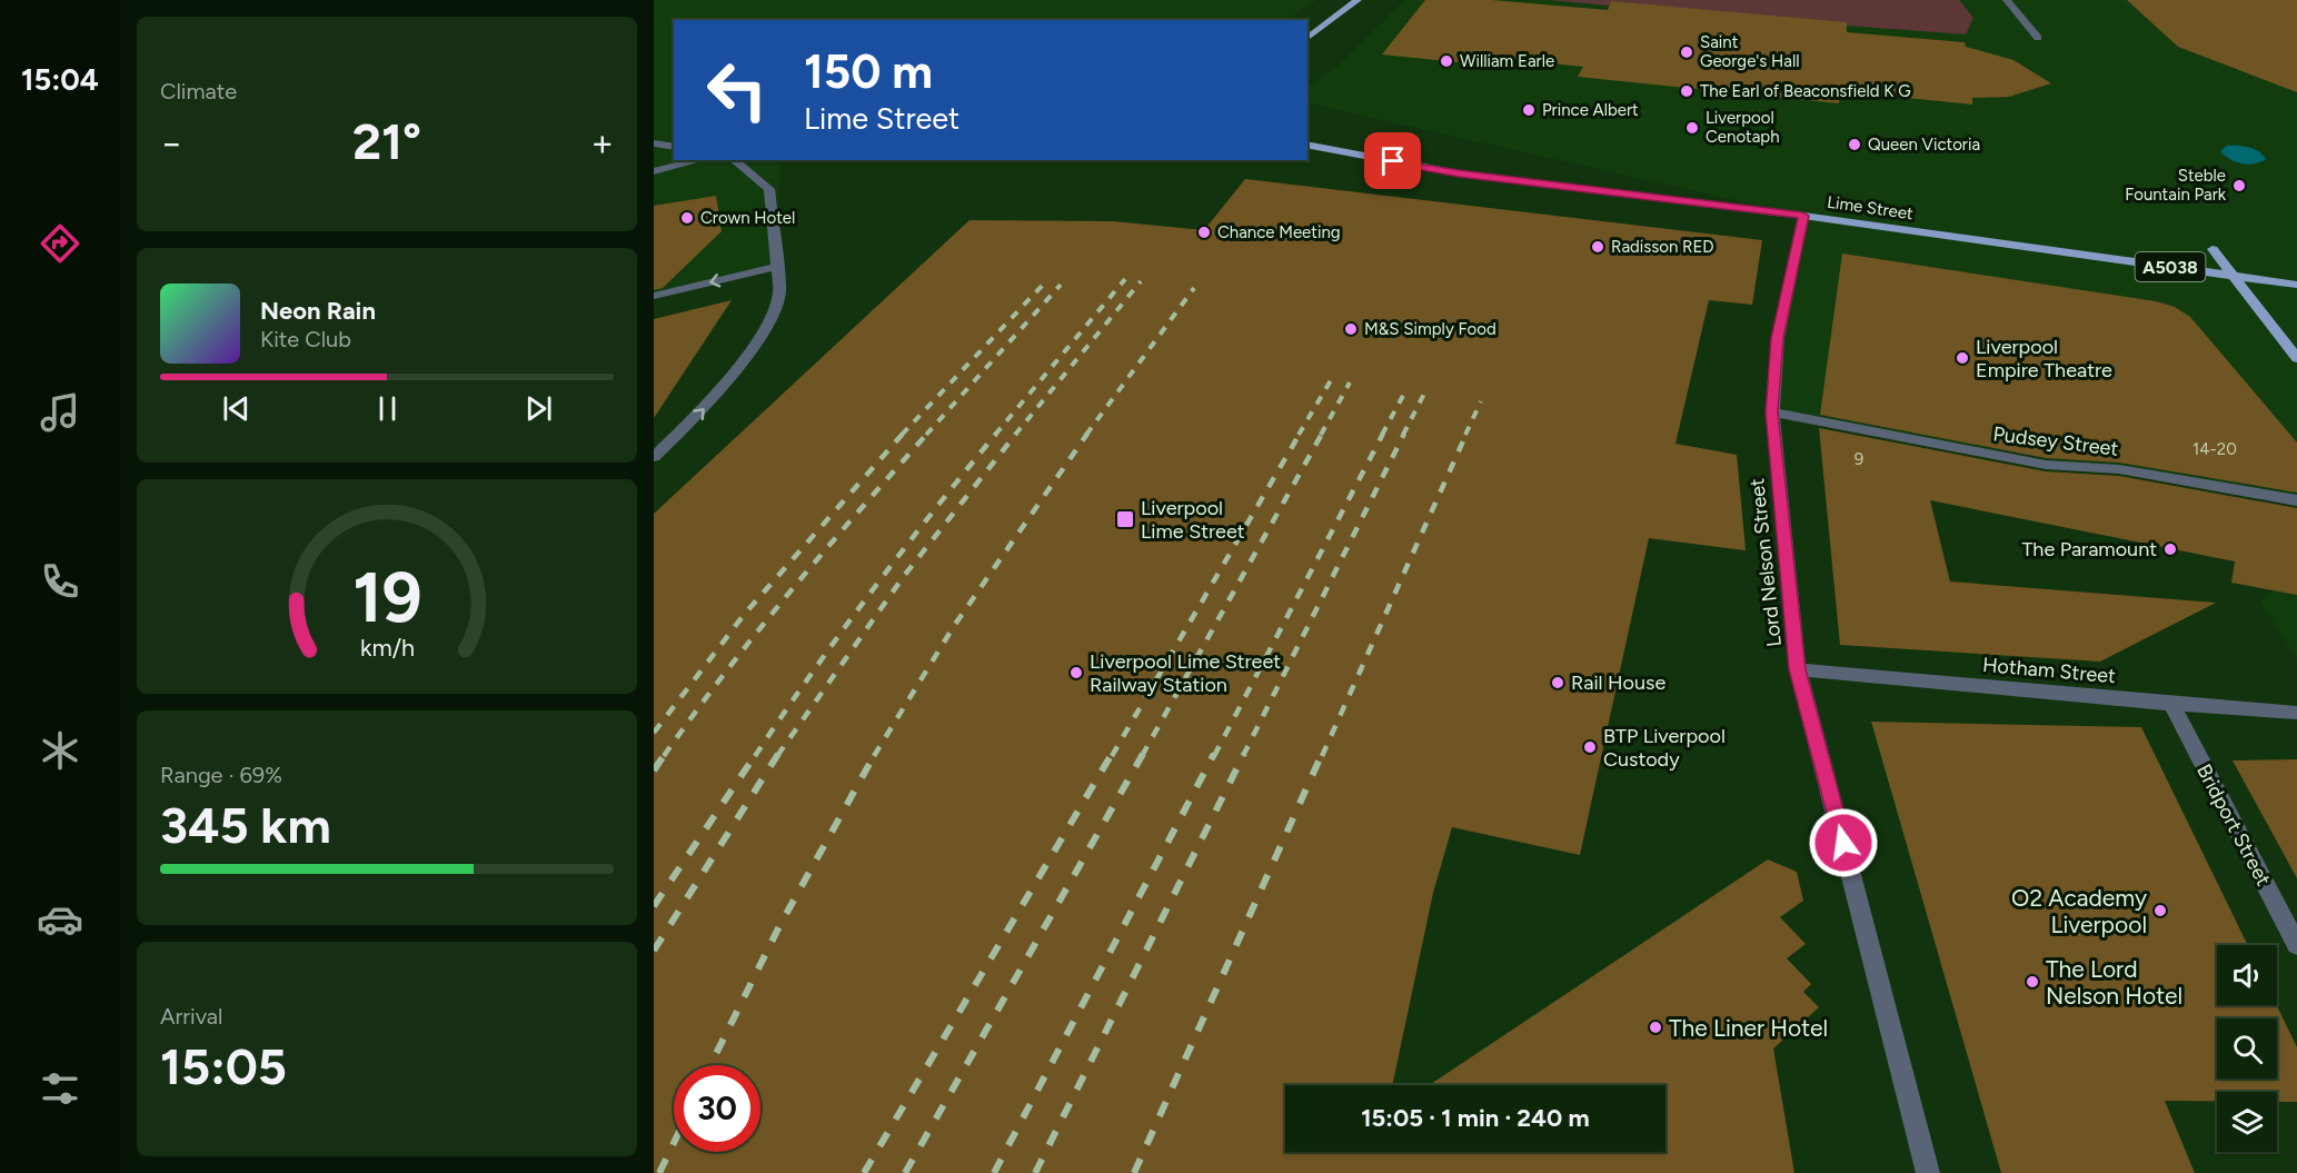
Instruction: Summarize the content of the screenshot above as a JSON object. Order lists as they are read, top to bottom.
{
  "streets": {
    "main road": ["Lime Street", "A5038"],
    "street": [
      "Pudsey Street",
      "Lord Nelson Street",
      "Hotham Street",
      "Bridport Street"
    ]
  },
  "crossings": [
    ["Lime Street", "Lord Nelson Street"],
    ["Pudsey Street", "Lord Nelson Street"],
    ["Lord Nelson Street", "Hotham Street"],
    ["Hotham Street", "Bridport Street"]
  ],
  "places": {
    "other": [
      "Saint George's Hall",
      "William Earle",
      "The Earl of Beaconsfield K G",
      "Prince Albert",
      "Liverpool Cenotaph",
      "Queen Victoria",
      "Steble Fountain Park",
      "Crown Hotel",
      "Chance Meeting",
      "Radisson RED",
      "M&S Simply Food",
      "Liverpool Empire Theatre",
      "The Paramount",
      "Liverpool Lime Street Railway Station",
      "Rail House",
      "BTP Liverpool Custody",
      "O2 Academy Liverpool",
      "The Lord Nelson Hotel",
      "The Liner Hotel"
    ],
    "transit": ["Liverpool Lime Street"]
  },
  "house_numbers": ["14-20", "9"],
  "page": {
    "tabs": "15:04",
    "tile": [
      "Climate",
      ["Range · 69%", "345 km"],
      ["Arrival", "15:05"]
    ],
    "turn": ["150 m", "Lime Street"],
    "heat": ["−", "21°", "+"],
    "song": ["Neon Rain", "Kite Club"],
    "limit": "30",
    "trip": "15:05 · 1 min · 240 m",
    "gauge": ["19", "km/h"]
  }
}
